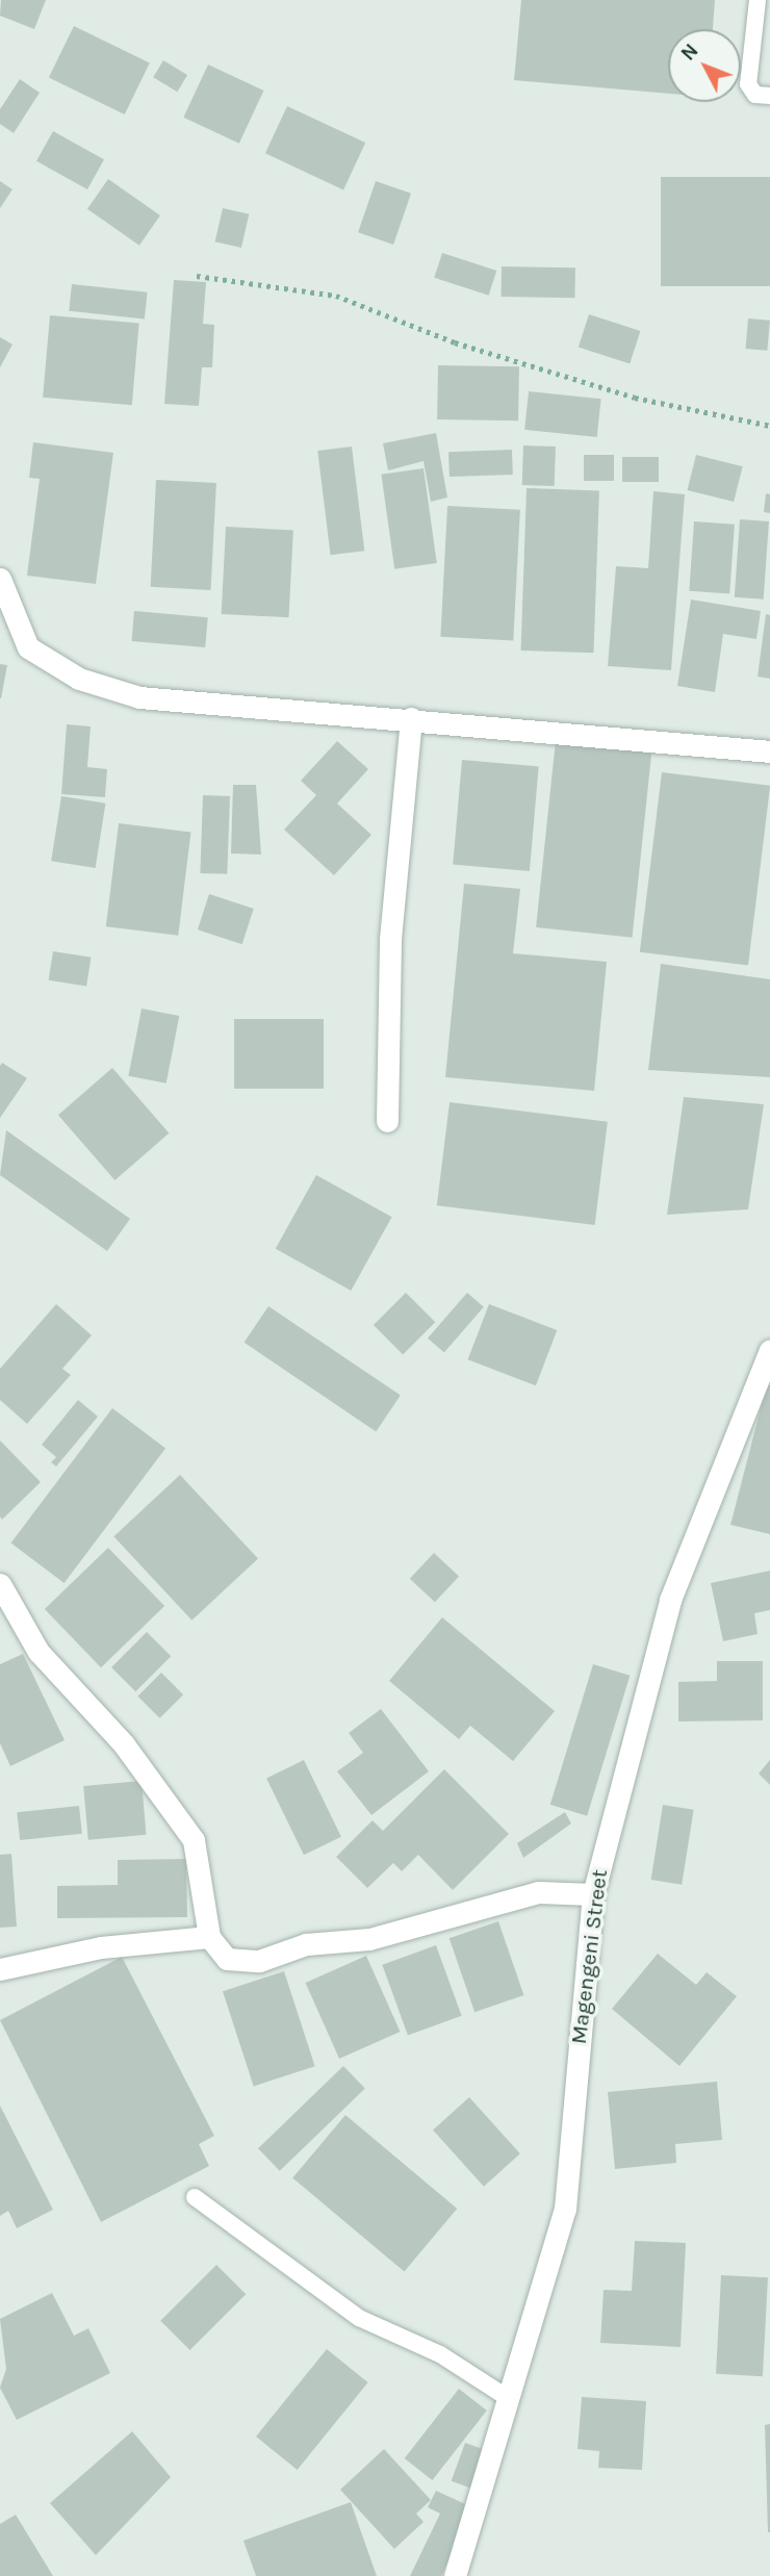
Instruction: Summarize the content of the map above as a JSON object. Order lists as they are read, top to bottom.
{
  "streets": {
    "street": ["Magengeni Street"]
  },
  "north": "top left"
}
